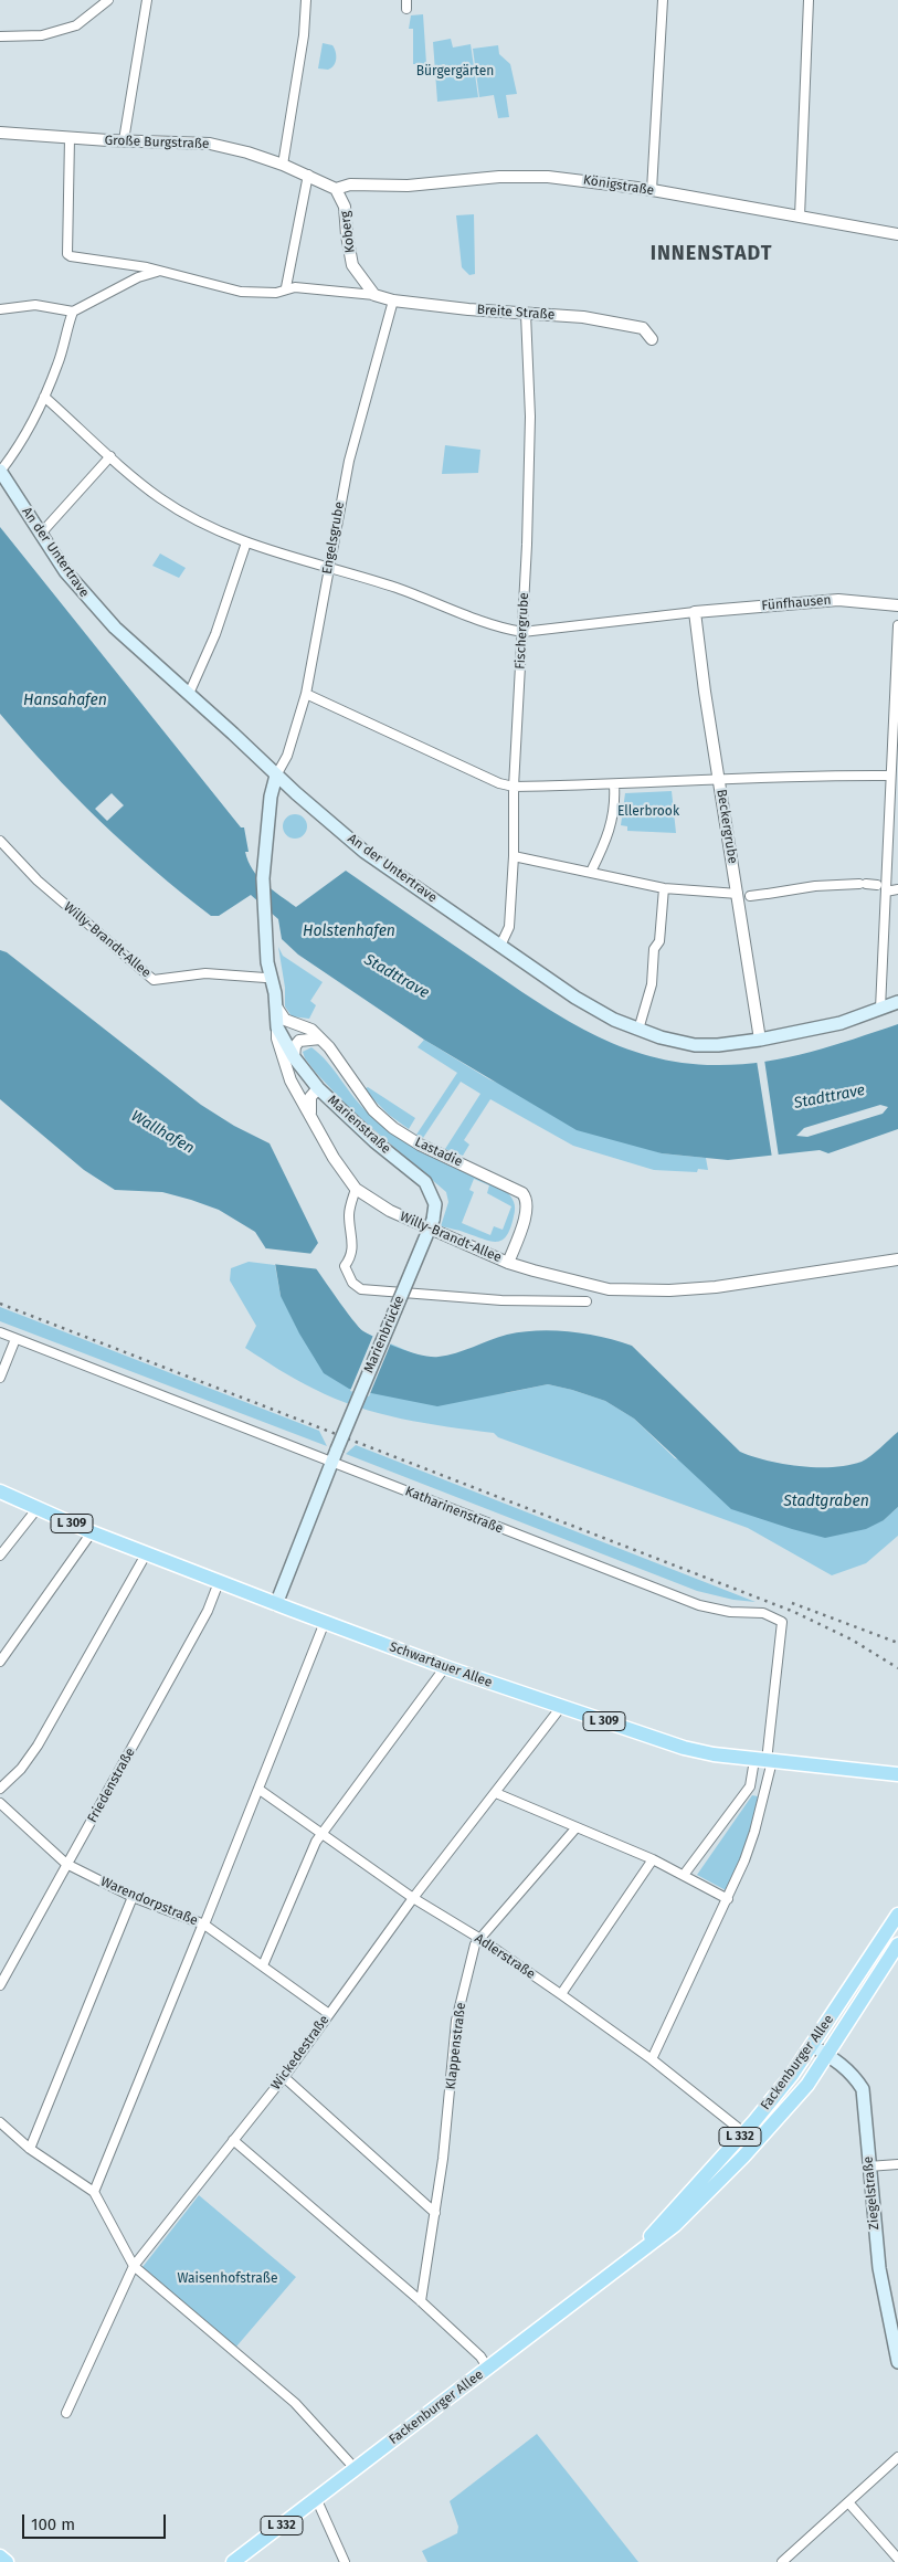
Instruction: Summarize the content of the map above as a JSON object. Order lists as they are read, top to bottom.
{
  "streets": {
    "main road": [
      "An der Untertrave",
      "Willy-Brandt-Allee",
      "Marienstraße",
      "Marienbrücke",
      "L 309",
      "Schwartauer Allee",
      "Fackenburger Allee",
      "L 332",
      "Ziegelstraße"
    ],
    "street": [
      "Große Burgstraße",
      "Königstraße",
      "Koberg",
      "Breite Straße",
      "Engelsgrube",
      "Fünfhausen",
      "Fischergrube",
      "Beckergrube",
      "Lastadie",
      "Katharinenstraße",
      "Friedenstraße",
      "Warendorpstraße",
      "Adlerstraße",
      "Klappenstraße",
      "Wickedestraße"
    ]
  },
  "crossings": [
    ["Königstraße", "Koberg"],
    ["Koberg", "Breite Straße"],
    ["Breite Straße", "Engelsgrube"],
    ["Breite Straße", "Fischergrube"],
    ["Engelsgrube", "An der Untertrave"],
    ["Engelsgrube", "Willy-Brandt-Allee"],
    ["An der Untertrave", "Fischergrube"],
    ["An der Untertrave", "Beckergrube"],
    ["An der Untertrave", "Willy-Brandt-Allee"],
    ["Fünfhausen", "Beckergrube"],
    ["Willy-Brandt-Allee", "Marienstraße"],
    ["Willy-Brandt-Allee", "Lastadie"],
    ["Marienstraße", "Marienbrücke"],
    ["Marienbrücke", "Katharinenstraße"],
    ["Katharinenstraße", "Schwartauer Allee"],
    ["Schwartauer Allee", "Friedenstraße"],
    ["Schwartauer Allee", "Wickedestraße"],
    ["Friedenstraße", "Warendorpstraße"],
    ["Warendorpstraße", "Wickedestraße"],
    ["Adlerstraße", "Klappenstraße"],
    ["Adlerstraße", "Wickedestraße"],
    ["Adlerstraße", "Fackenburger Allee"],
    ["Fackenburger Allee", "Ziegelstraße"]
  ],
  "districts": ["INNENSTADT"],
  "water": [
    "Hansahafen",
    "Holstenhafen",
    "Stadttrave",
    "Wallhafen",
    "Stadtgraben"
  ],
  "parks": ["Bürgergärten", "Ellerbrook", "Waisenhofstraße"],
  "scale_bar": "100 m"
}
